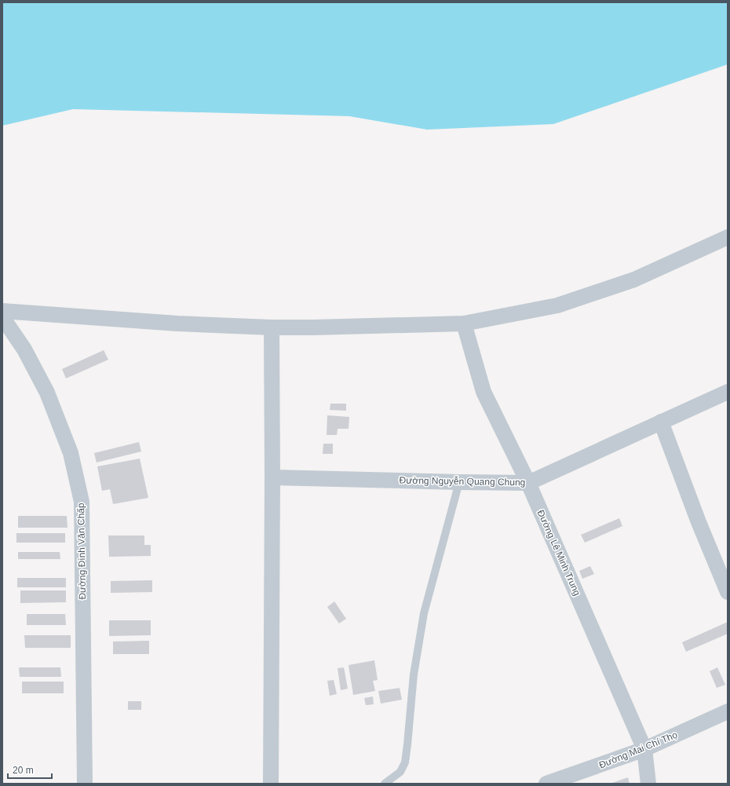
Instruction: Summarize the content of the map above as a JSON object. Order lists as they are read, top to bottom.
{
  "streets": {
    "street": [
      "Đường Nguyễn Quang Chung",
      "Đường Đình Văn Chấp",
      "Đường Lê Minh Trung",
      "Đường Mai Chí Thọ"
    ]
  },
  "crossings": [
    ["Đường Nguyễn Quang Chung", "Đường Lê Minh Trung"],
    ["Đường Lê Minh Trung", "Đường Mai Chí Thọ"]
  ],
  "scale_bar": "20 m"
}
